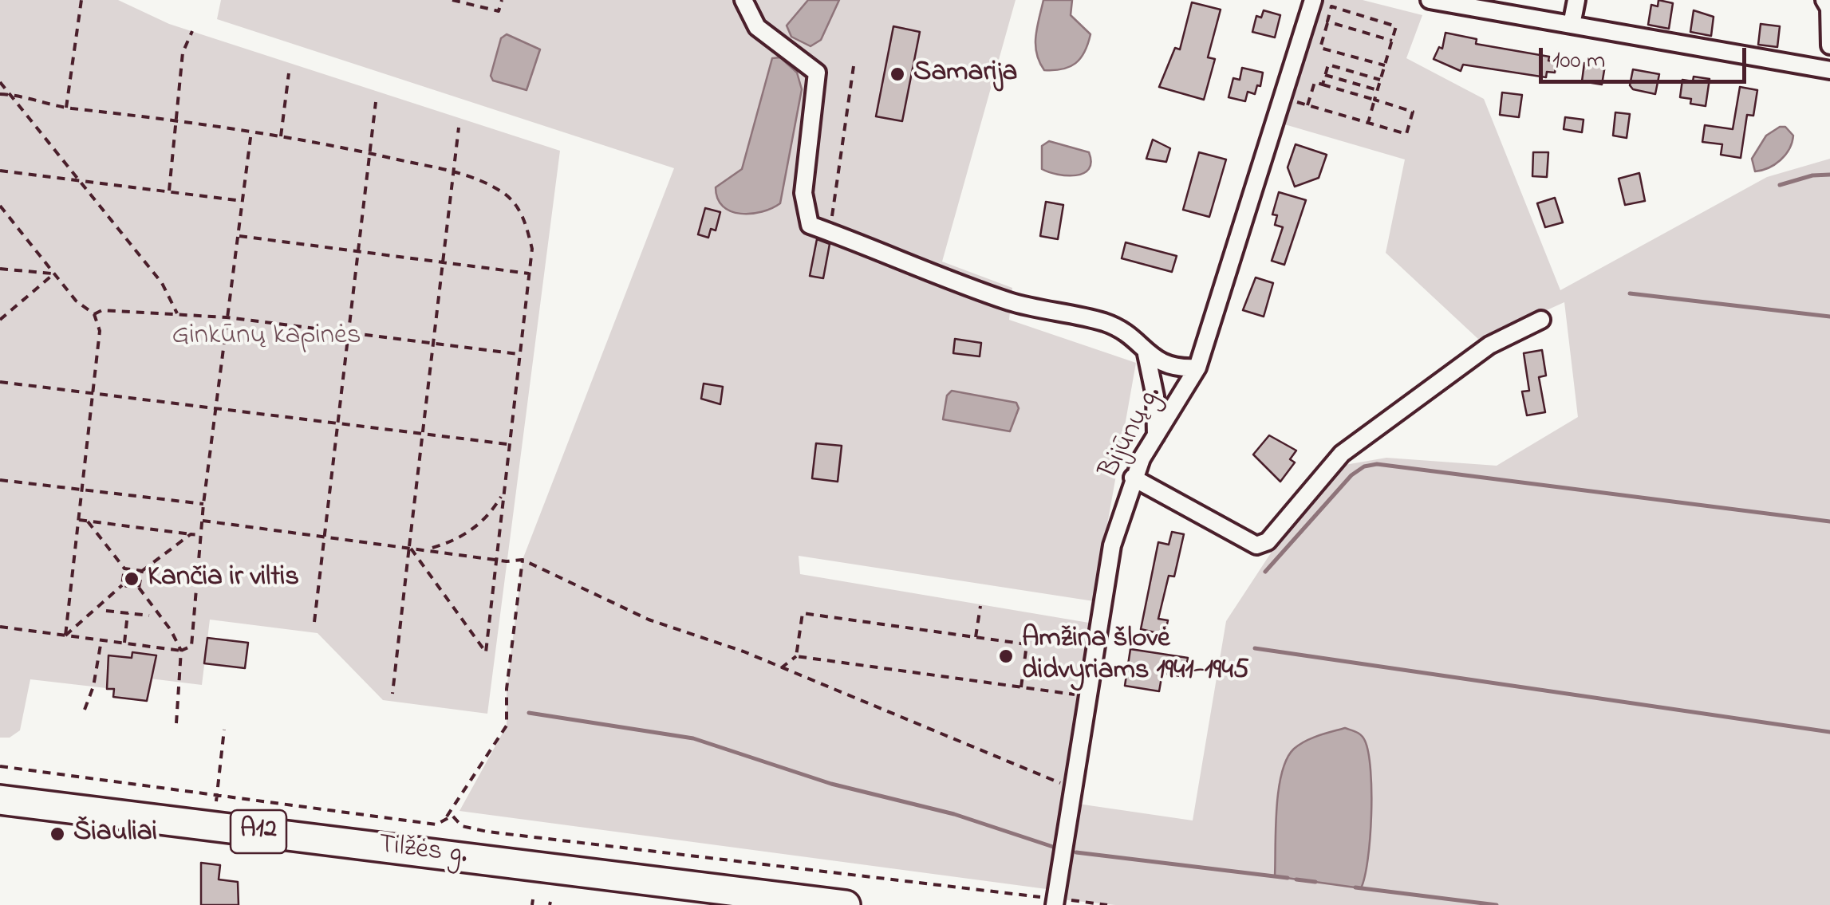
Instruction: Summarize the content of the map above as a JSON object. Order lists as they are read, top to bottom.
{
  "streets": {
    "highway": ["A12", "Tilžės g."],
    "street": ["Bijūnų g."]
  },
  "parks": ["Ginkūnų kapinės"],
  "places": [
    "Samarija",
    "Kančia ir viltis",
    "Amžina šlovė didvyriams 1941-1945",
    "Šiauliai"
  ],
  "scale_bar": "100 m"
}
